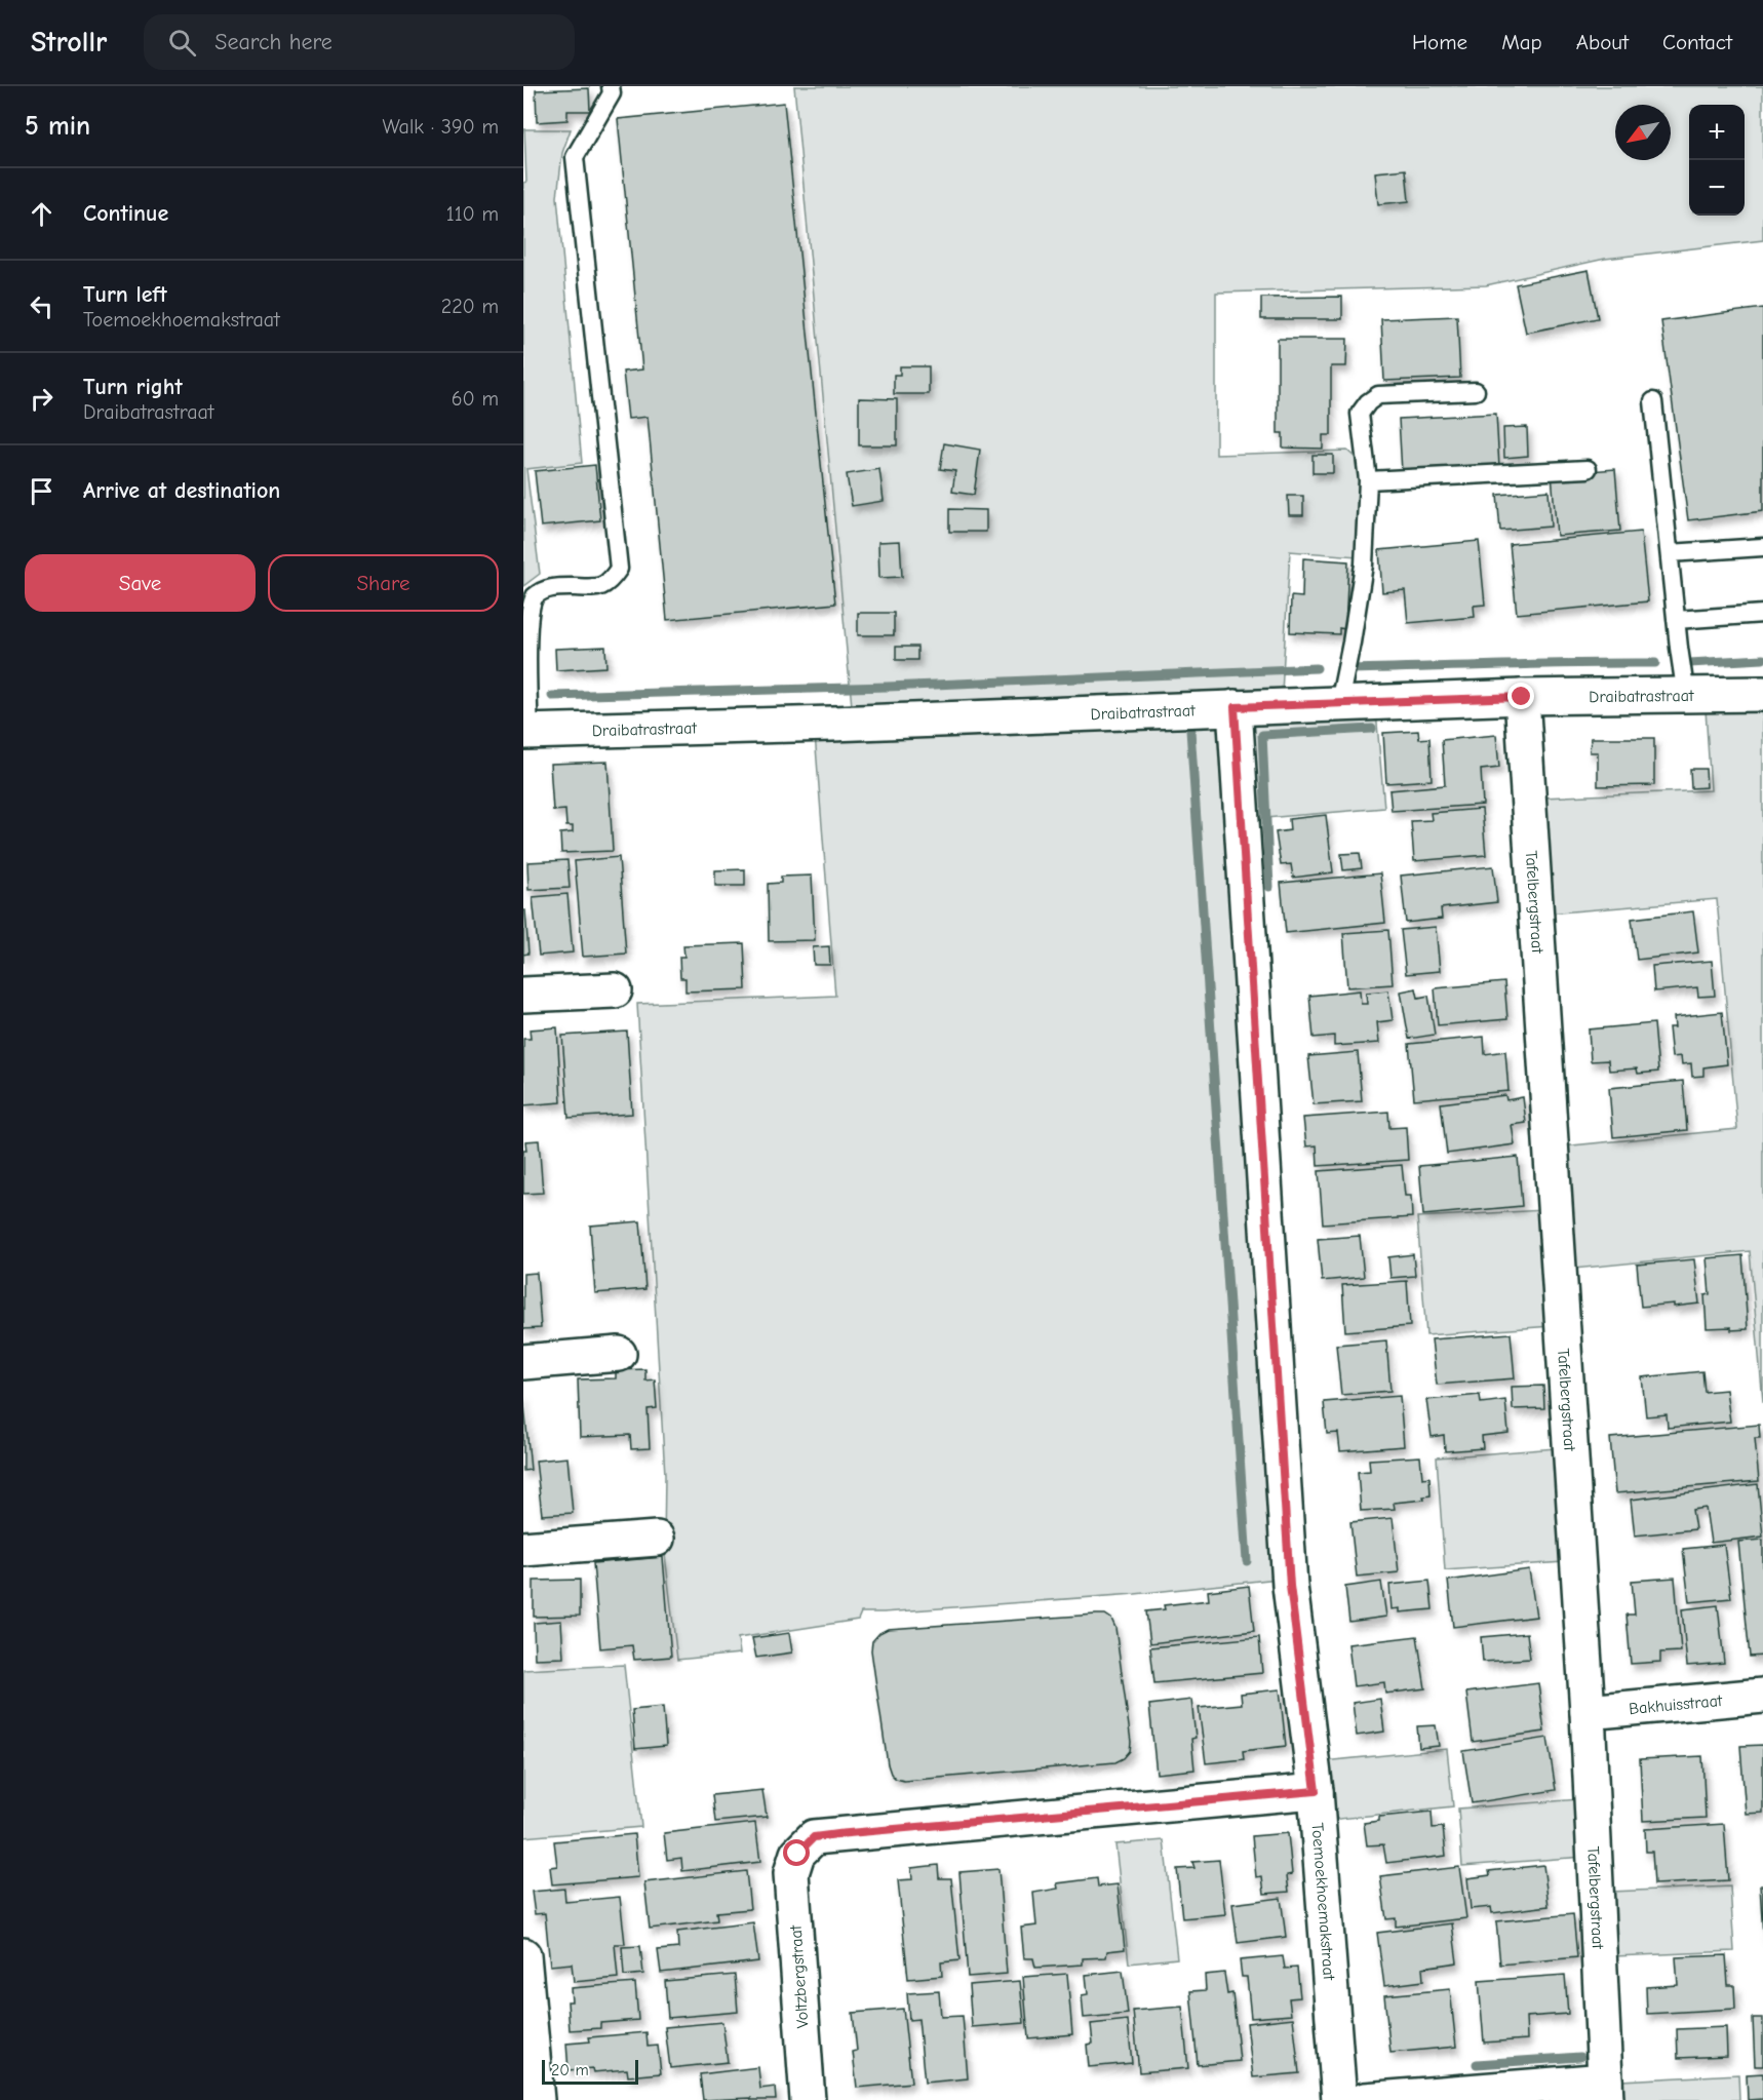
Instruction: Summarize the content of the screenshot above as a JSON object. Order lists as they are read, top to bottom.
{
  "streets": {
    "street": [
      "Draibatrastraat",
      "Tafelbergstraat",
      "Bakhuisstraat",
      "Toemoekhoemakstraat",
      "Voltzbergstraat"
    ]
  },
  "crossings": [
    ["Draibatrastraat", "Tafelbergstraat"],
    ["Draibatrastraat", "Toemoekhoemakstraat"],
    ["Tafelbergstraat", "Bakhuisstraat"],
    ["Toemoekhoemakstraat", "Voltzbergstraat"]
  ],
  "scale_bar": "20 m",
  "north": "bottom left",
  "page": {
    "header": "Strollr",
    "search": "Search here",
    "nav": [
      "Home",
      "Map",
      "About",
      "Contact"
    ],
    "heading": ["5 min", "Walk · 390 m"],
    "map_buttons": ["+", "−"],
    "list": [
      ["Continue", "110 m"],
      ["Turn left", "Toemoekhoemakstraat", "220 m"],
      ["Turn right", "Draibatrastraat", "60 m"],
      "Arrive at destination"
    ],
    "buttons": ["Save", "Share"],
    "scale": "20 m"
  }
}
